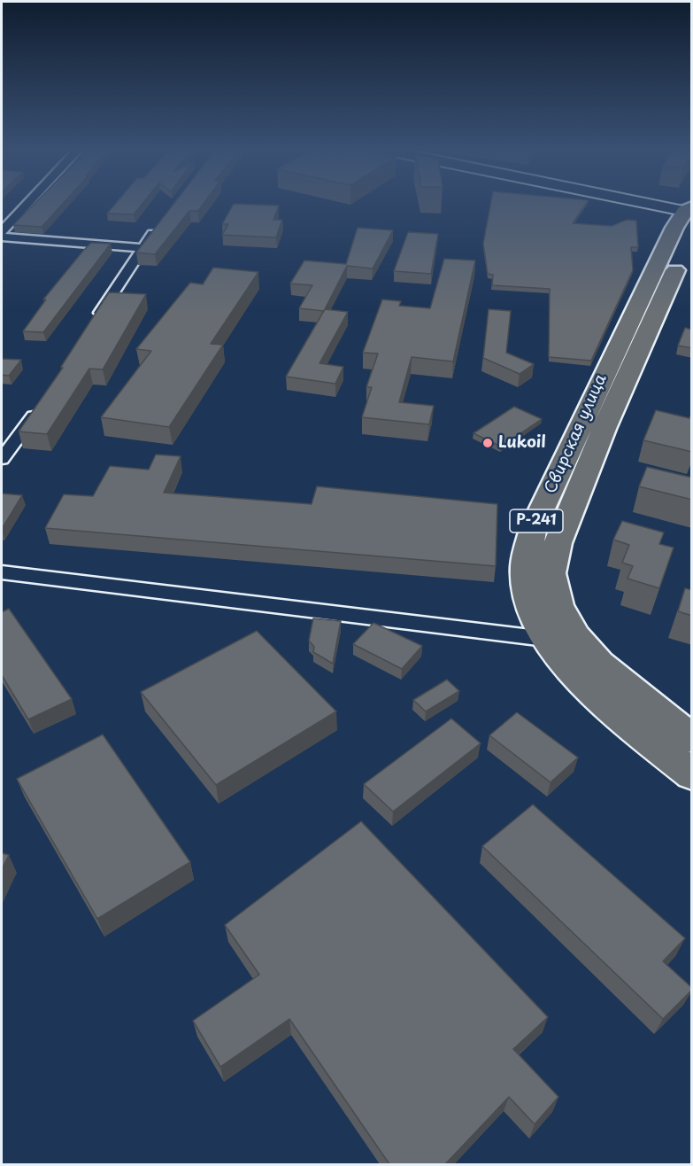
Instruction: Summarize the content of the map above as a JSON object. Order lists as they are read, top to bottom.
{
  "streets": {
    "highway": ["Свирская улица", "Р-241"]
  },
  "places": ["Lukoil"]
}
